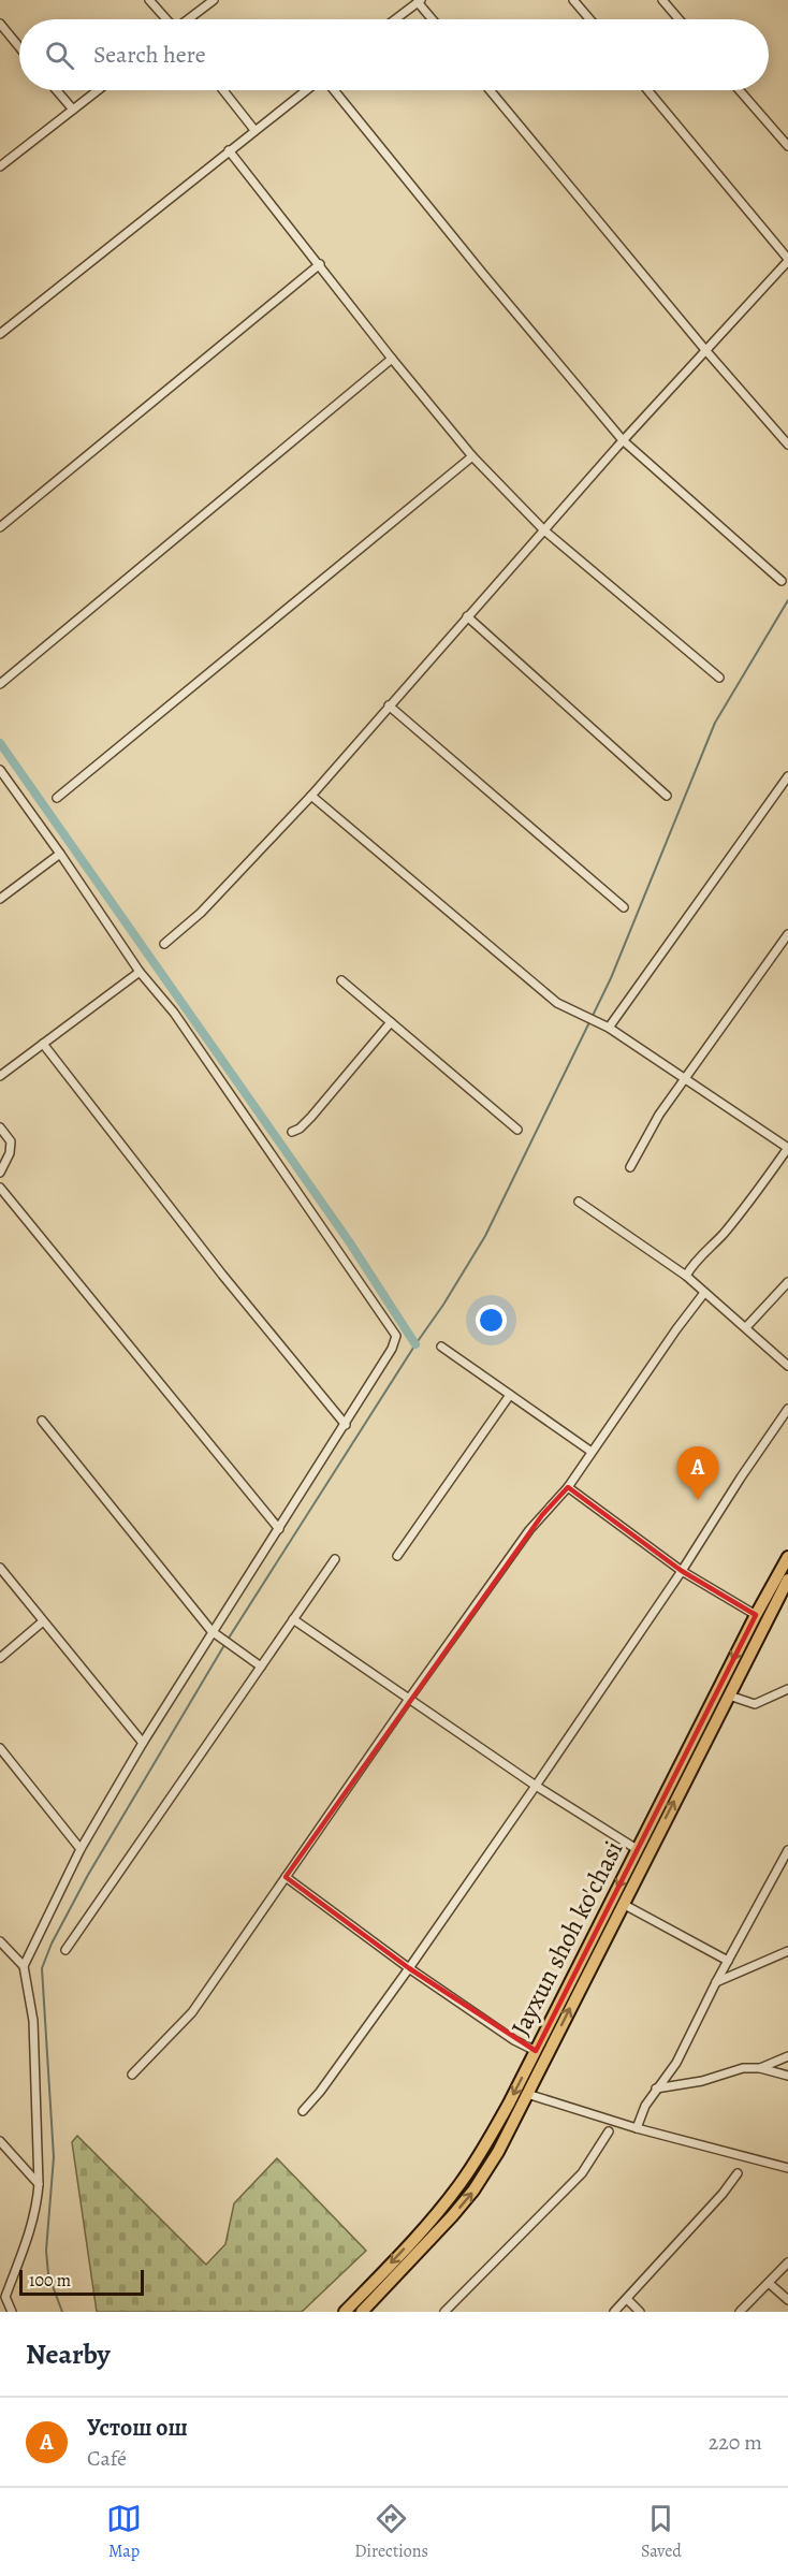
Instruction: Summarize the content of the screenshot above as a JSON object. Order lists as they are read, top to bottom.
{
  "streets": {
    "highway": ["Jayxun shoh ko'chasi"]
  },
  "scale_bar": "100 m",
  "page": {
    "search": "Search here",
    "pins": "A",
    "scale": "100 m",
    "heading": "Nearby",
    "list": [
      {
        "mark": "A",
        "name": "Устош ош",
        "note": "Café",
        "value": "220 m"
      }
    ],
    "nav": ["Map", "Directions", "Saved"]
  }
}
